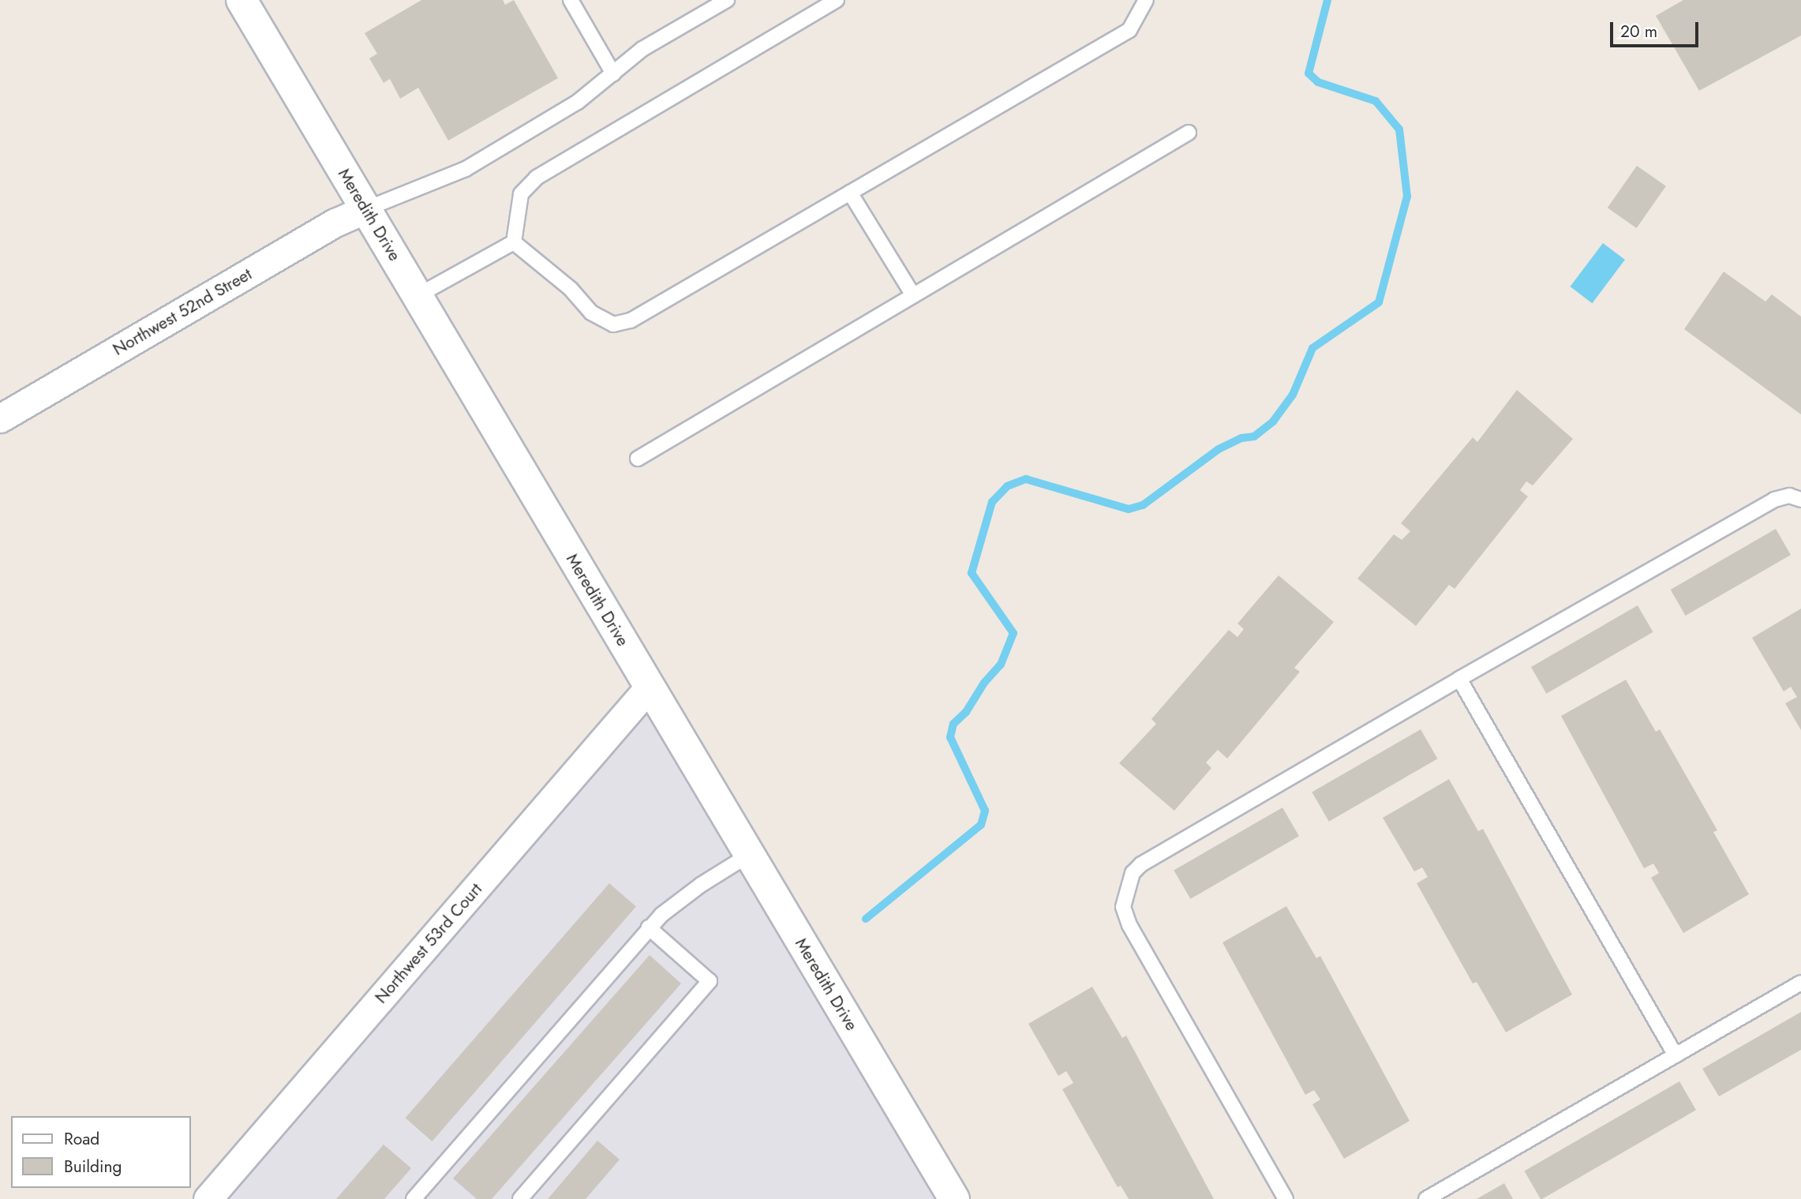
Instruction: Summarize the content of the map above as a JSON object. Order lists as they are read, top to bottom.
{
  "streets": {
    "main road": ["Meredith Drive"],
    "street": ["Northwest 52nd Street", "Northwest 53rd Court"]
  },
  "crossings": [
    ["Meredith Drive", "Northwest 52nd Street"],
    ["Meredith Drive", "Northwest 53rd Court"]
  ],
  "legend": ["Road", "Building"],
  "scale_bar": "20 m"
}
